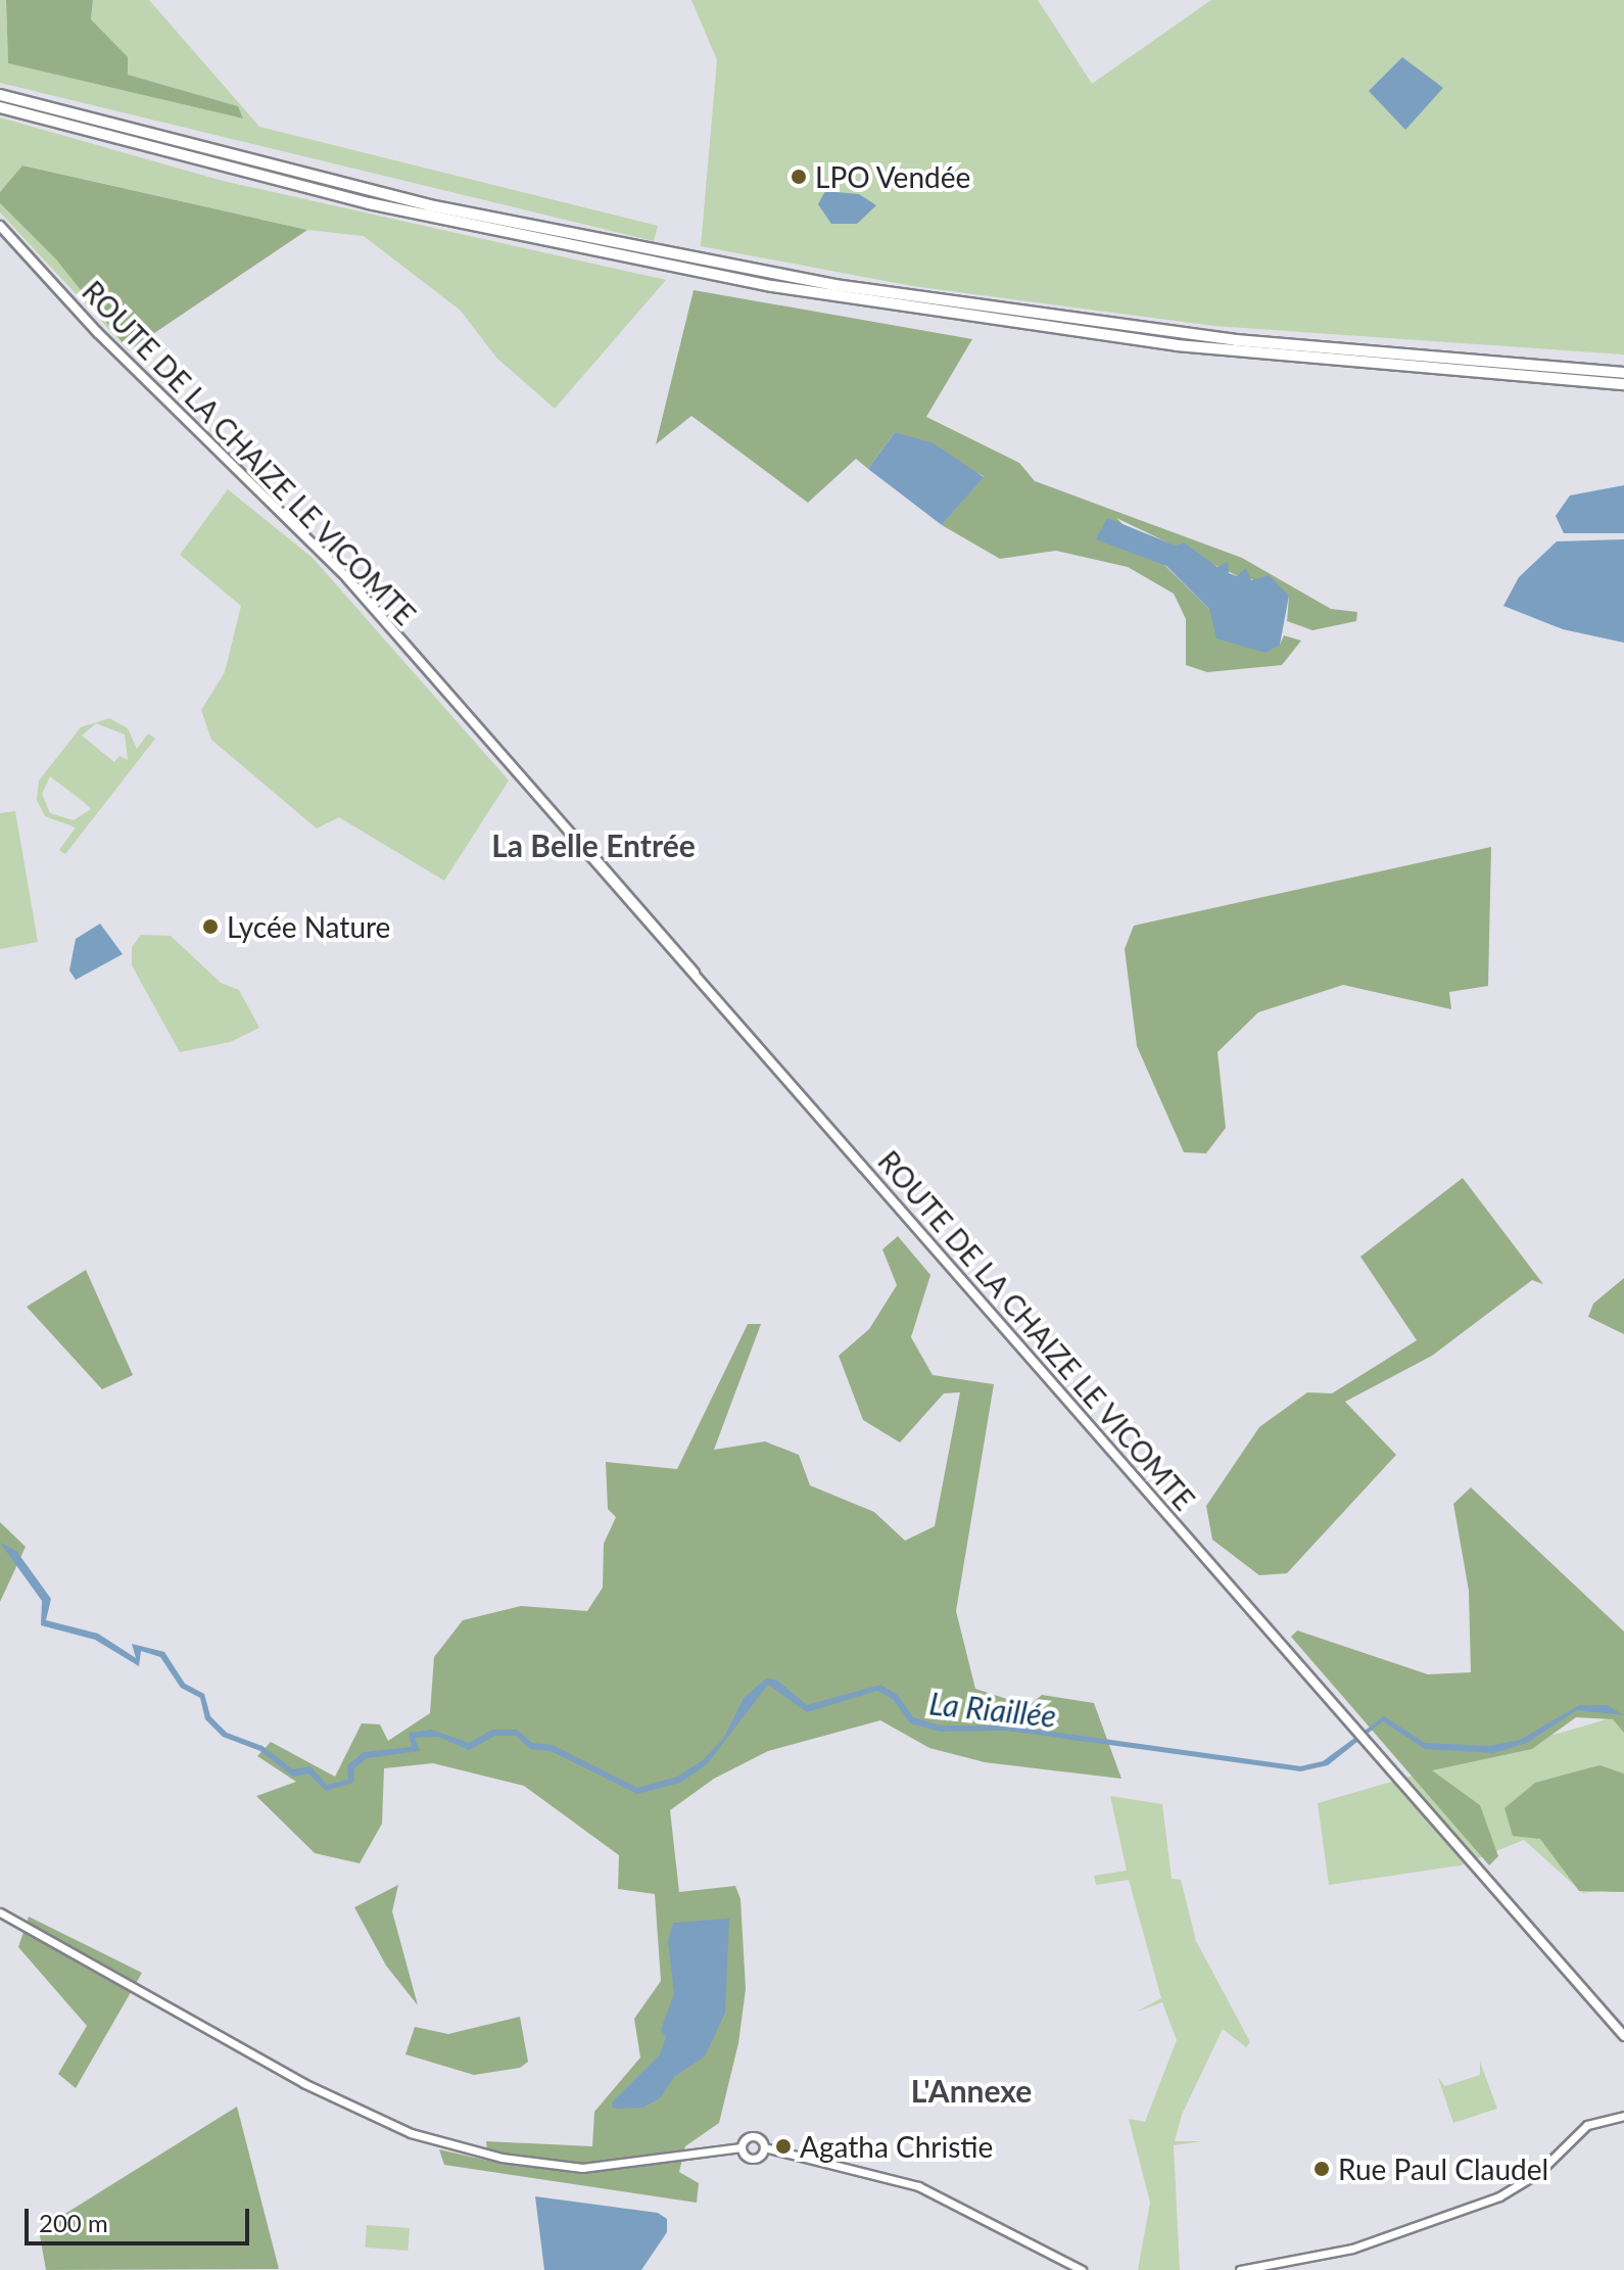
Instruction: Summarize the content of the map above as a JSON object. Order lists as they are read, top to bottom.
{
  "streets": {
    "main road": ["ROUTE DE LA CHAIZE LE VICOMTE"]
  },
  "districts": ["La Belle Entrée", "L'Annexe"],
  "water": ["La Riaillée"],
  "places": [
    "LPO Vendée",
    "Lycée Nature",
    "Agatha Christie",
    "Rue Paul Claudel"
  ],
  "scale_bar": "200 m"
}
